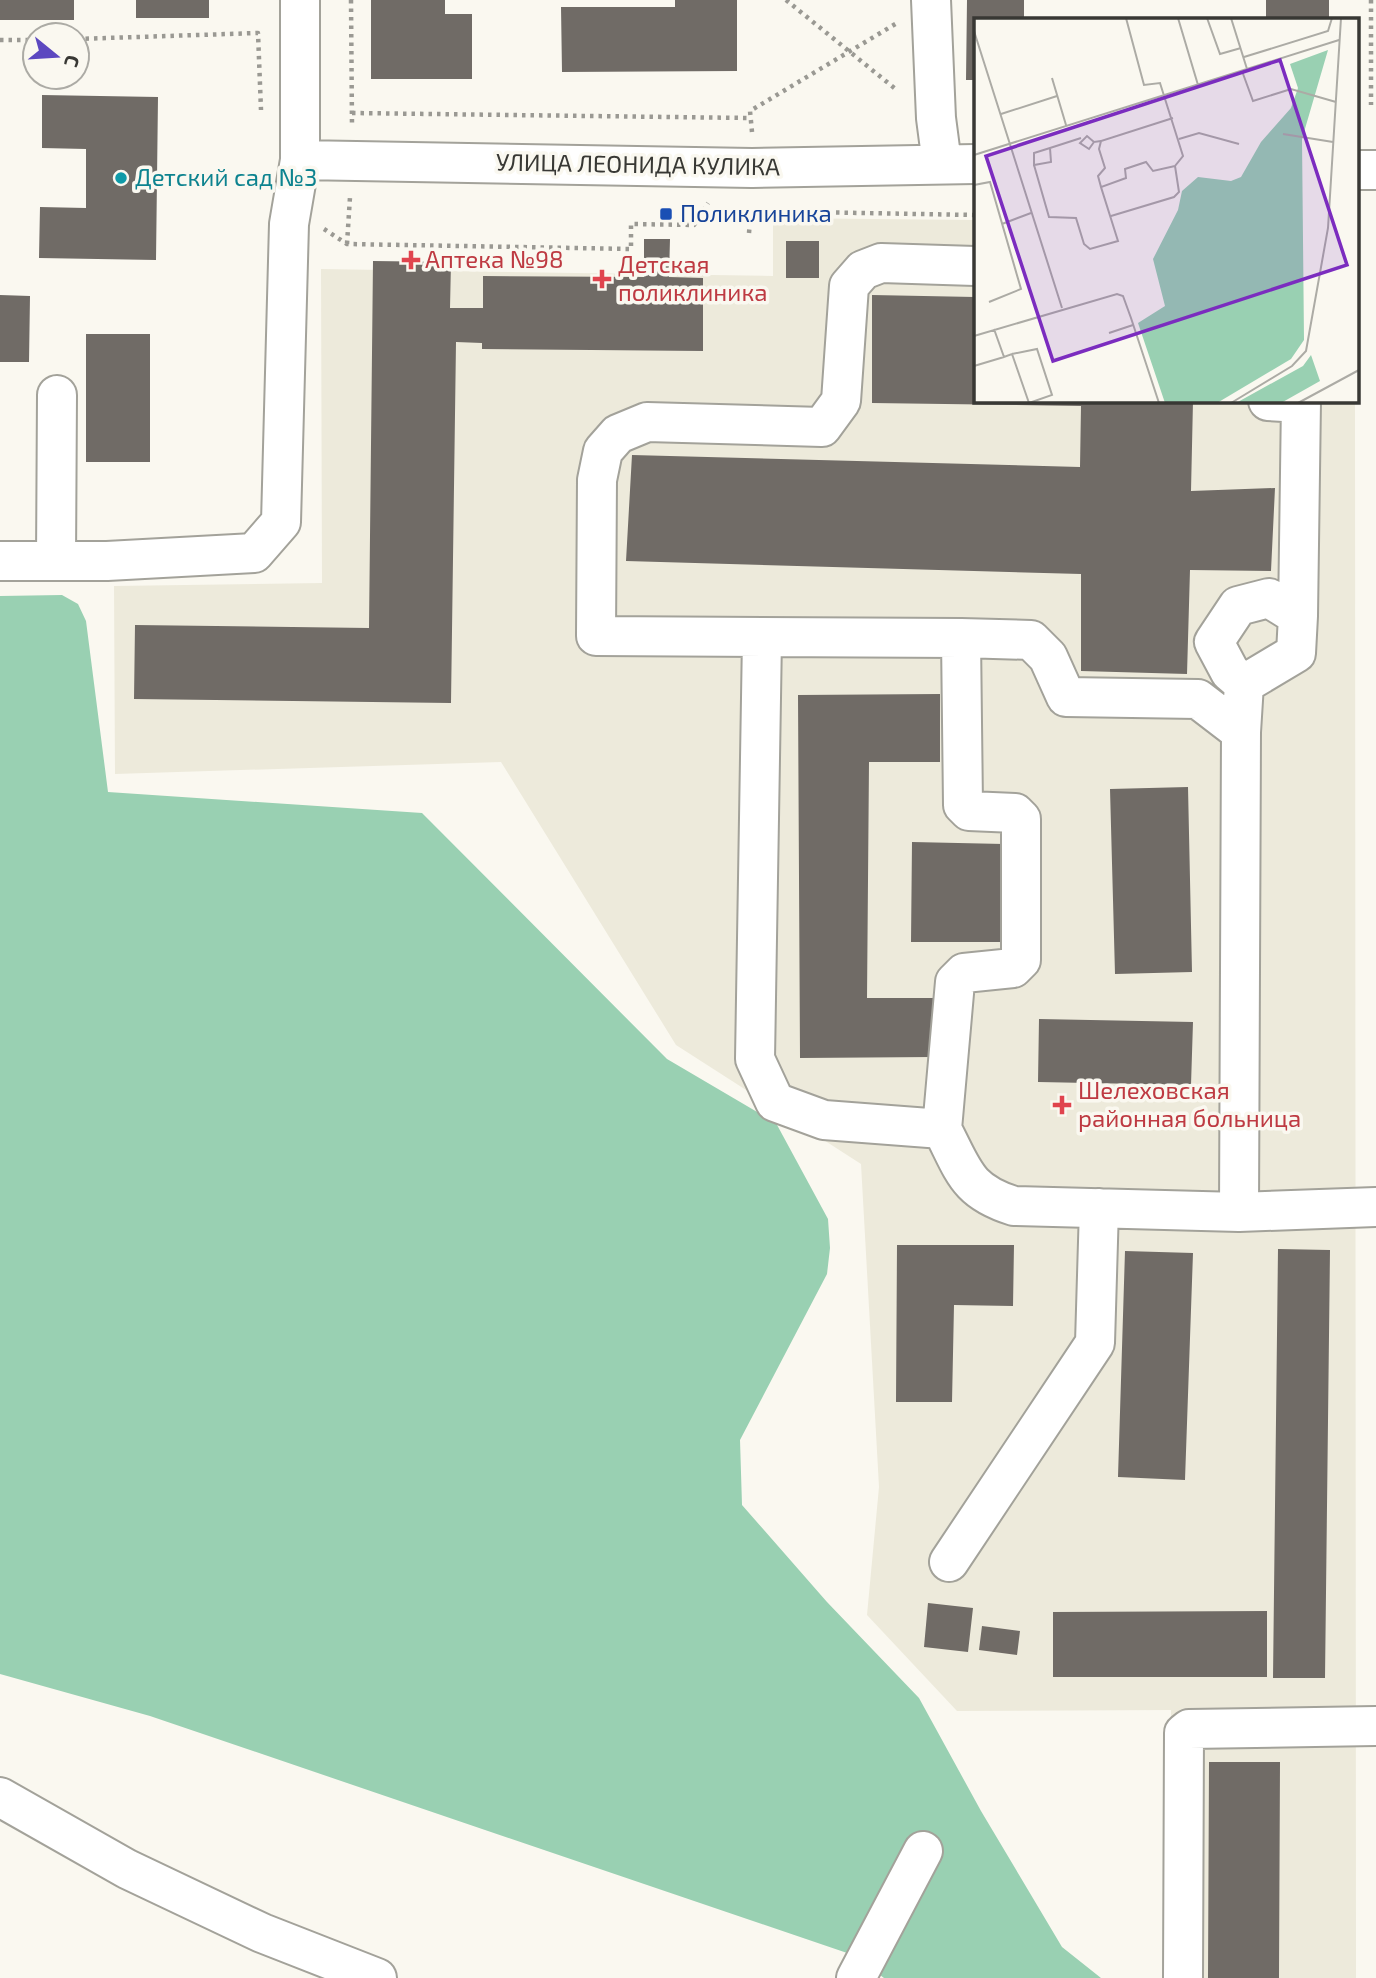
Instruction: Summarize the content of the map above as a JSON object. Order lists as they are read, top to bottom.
{
  "streets": {
    "street": ["УЛИЦА ЛЕОНИДА КУЛИКА"]
  },
  "places": {
    "other": ["Детский сад №3"],
    "transit": ["Поликлиника"],
    "health": ["Аптека №98", "Детская поликлиника", "Шелеховская районная больница"]
  },
  "north": "right"
}
